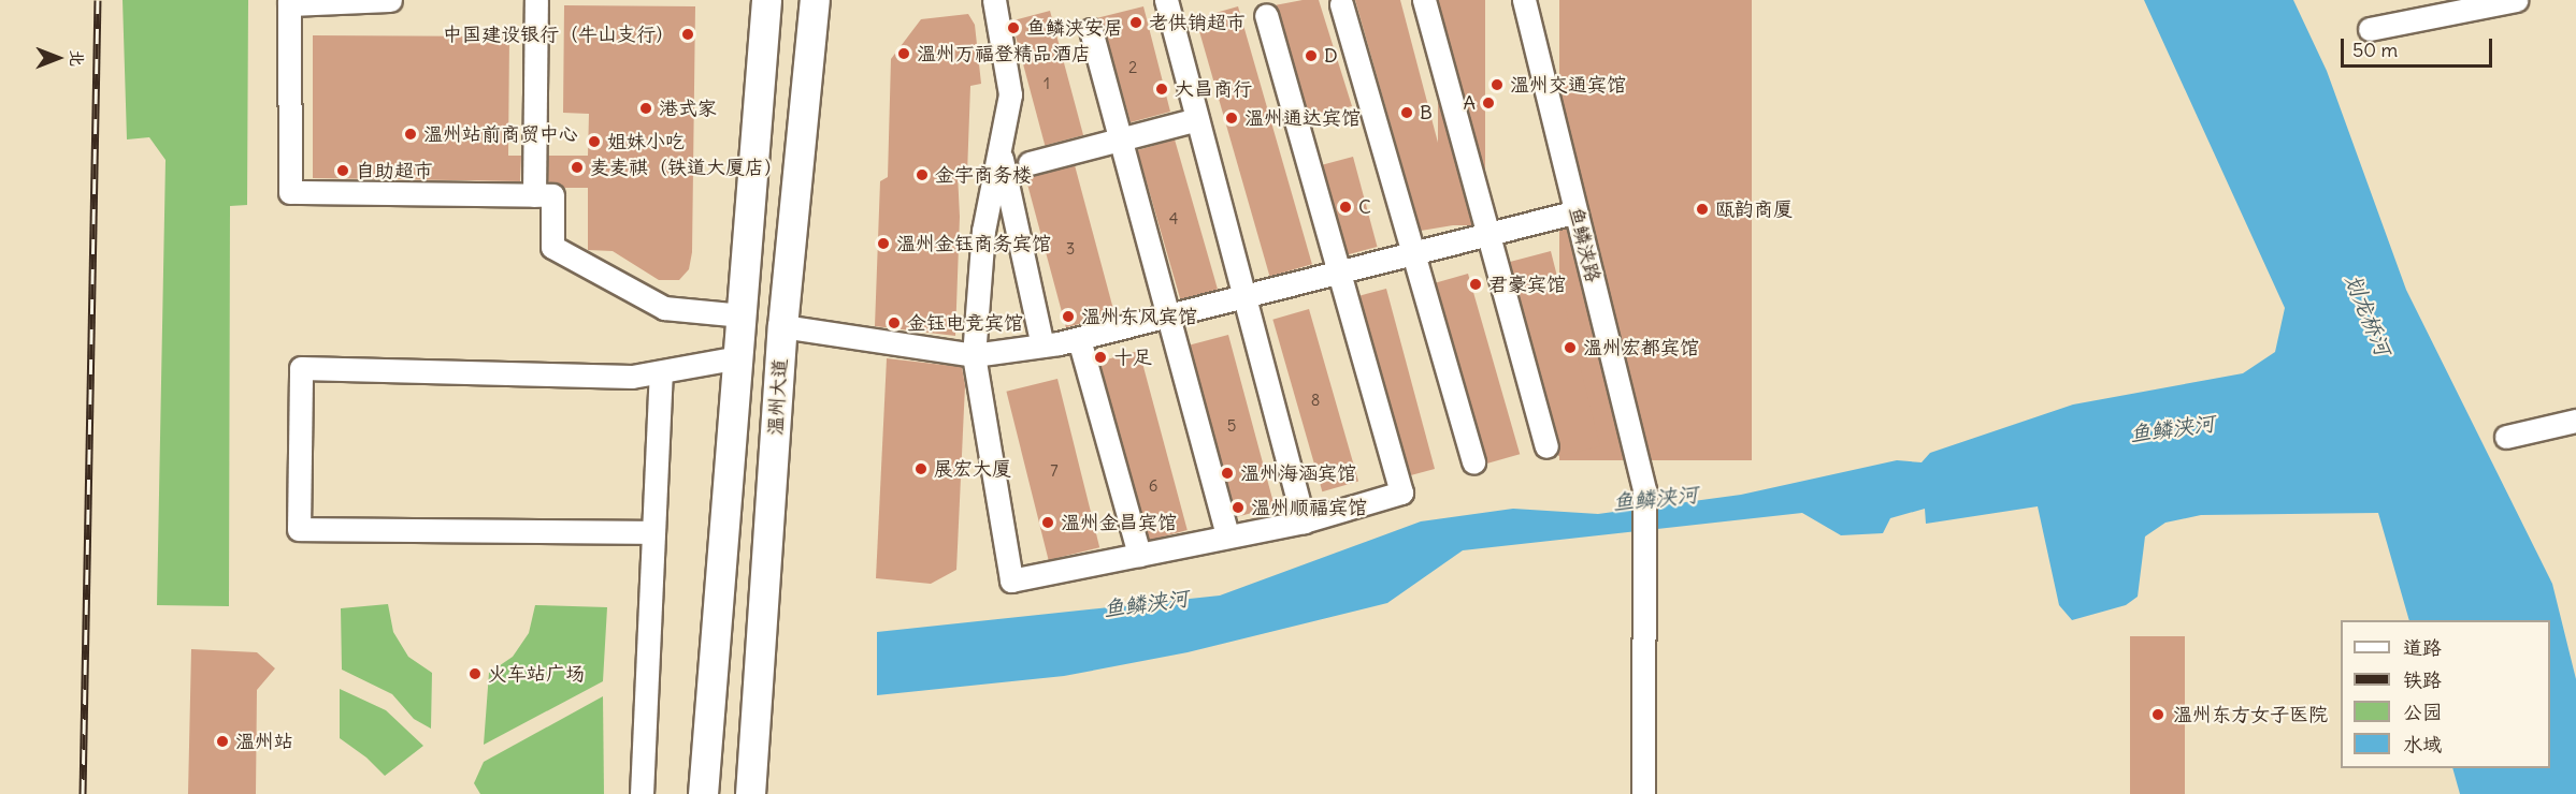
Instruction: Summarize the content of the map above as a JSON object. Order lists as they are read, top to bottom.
{
  "streets": {
    "main road": ["温州大道"],
    "street": ["鱼鳞浃路"]
  },
  "water": ["划龙桥河", "鱼鳞浃河"],
  "places": [
    "老供销超市",
    "鱼鳞浃安居",
    "中国建设银行（牛山支行）",
    "温州万福登精品酒店",
    "D",
    "温州交通宾馆",
    "大昌商行",
    "A",
    "港式家",
    "B",
    "温州通达宾馆",
    "温州站前商贸中心",
    "姐妹小吃",
    "麦麦祺（铁道大厦店）",
    "自助超市",
    "金宇商务楼",
    "C",
    "瓯韵商厦",
    "温州金钰商务宾馆",
    "君豪宾馆",
    "温州东风宾馆",
    "金钰电竞宾馆",
    "温州宏都宾馆",
    "十足",
    "展宏大厦",
    "温州海涵宾馆",
    "温州顺福宾馆",
    "温州金昌宾馆",
    "火车站广场",
    "温州东方女子医院",
    "温州站"
  ],
  "house_numbers": [
    "2",
    "1",
    "4",
    "3",
    "8",
    "5",
    "7",
    "6"
  ],
  "legend": [
    "道路",
    "铁路",
    "公园",
    "水域"
  ],
  "scale_bar": "50 m",
  "north": "right"
}
